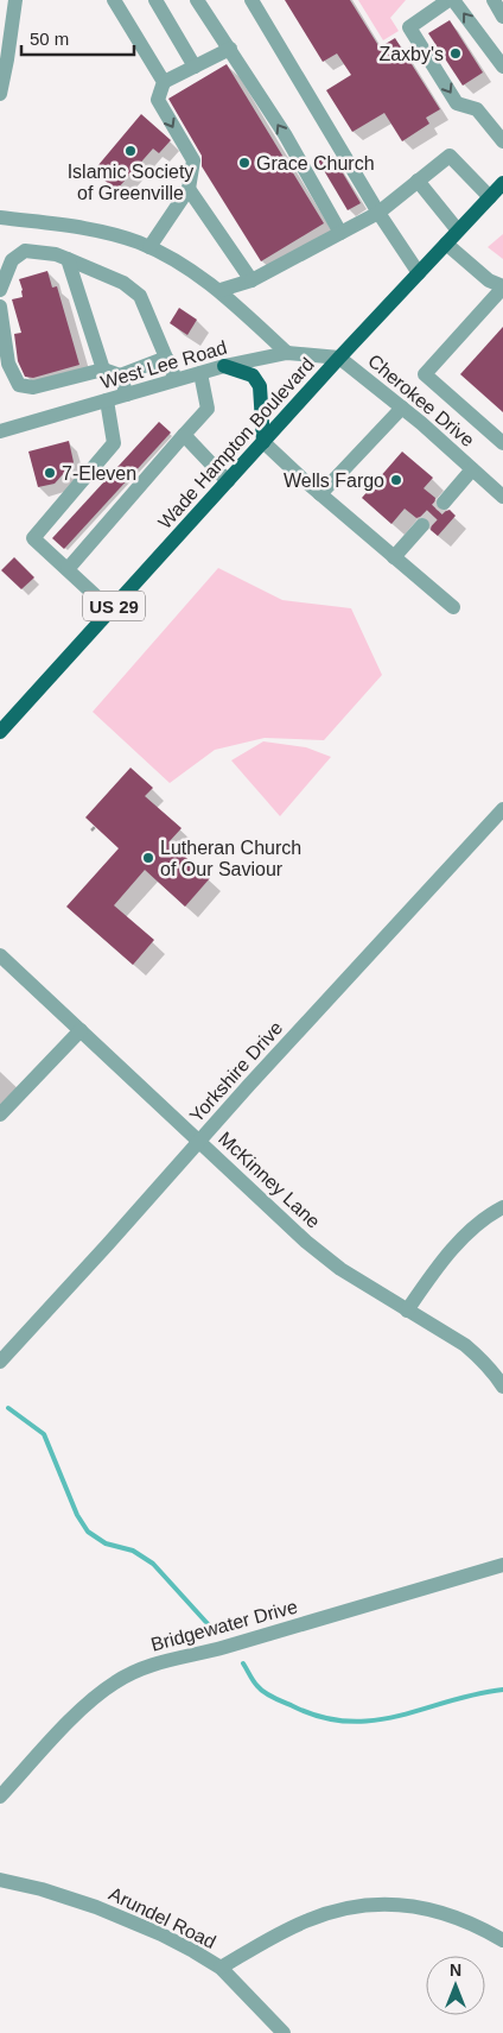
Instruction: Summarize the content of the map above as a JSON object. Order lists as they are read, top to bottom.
{
  "streets": {
    "main road": ["Wade Hampton Boulevard", "US 29"],
    "street": [
      "West Lee Road",
      "Cherokee Drive",
      "Yorkshire Drive",
      "McKinney Lane",
      "Bridgewater Drive",
      "Arundel Road"
    ]
  },
  "crossings": [
    ["West Lee Road", "Cherokee Drive"],
    ["West Lee Road", "Wade Hampton Boulevard"],
    ["Cherokee Drive", "Wade Hampton Boulevard"],
    ["Yorkshire Drive", "McKinney Lane"]
  ],
  "places": [
    "Zaxby's",
    "Islamic Society of Greenville",
    "Grace Church",
    "7-Eleven",
    "Wells Fargo",
    "Lutheran Church of Our Saviour"
  ],
  "scale_bar": "50 m",
  "north": "top"
}
